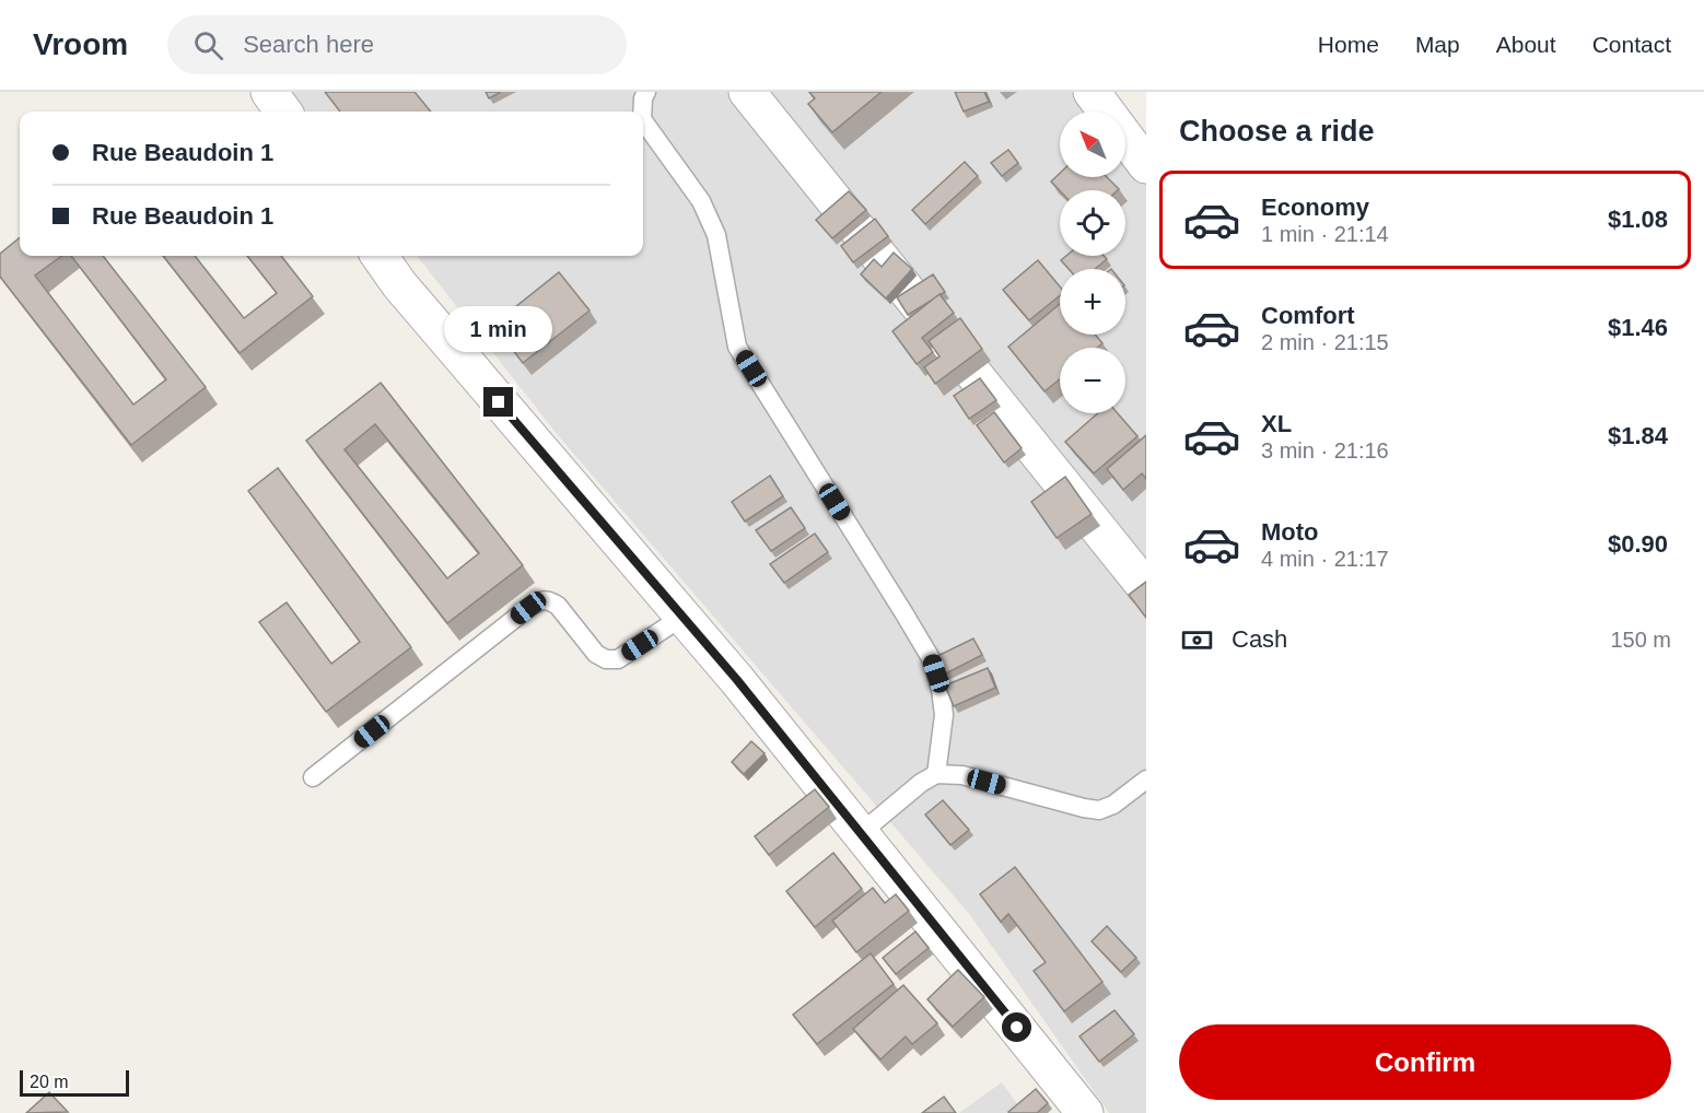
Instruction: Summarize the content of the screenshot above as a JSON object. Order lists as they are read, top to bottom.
{
  "scale_bar": "20 m",
  "north": "top left",
  "page": {
    "header": "Vroom",
    "search": "Search here",
    "nav": [
      "Home",
      "Map",
      "About",
      "Contact"
    ],
    "heading": "Choose a ride",
    "map_buttons": ["+", "−"],
    "banner": ["Rue Beaudoin 1", "Rue Beaudoin 1"],
    "list": [
      {
        "name": "Economy",
        "note": "1 min · 21:14",
        "value": "$1.08"
      },
      {
        "name": "Comfort",
        "note": "2 min · 21:15",
        "value": "$1.46"
      },
      {
        "name": "XL",
        "note": "3 min · 21:16",
        "value": "$1.84"
      },
      {
        "name": "Moto",
        "note": "4 min · 21:17",
        "value": "$0.90"
      }
    ],
    "bubble": "1 min",
    "pay": ["Cash", "150 m"],
    "buttons": "Confirm",
    "scale": "20 m"
  }
}
